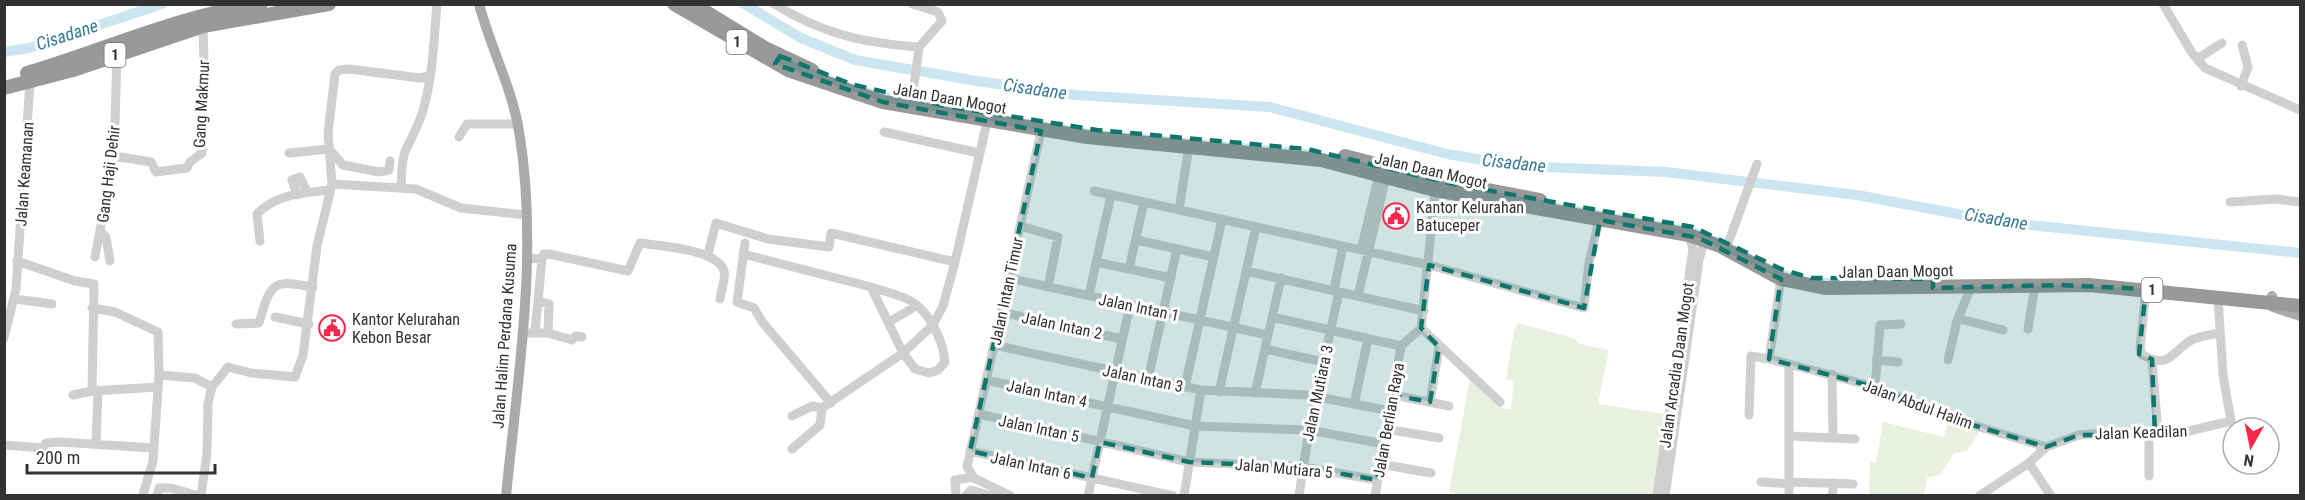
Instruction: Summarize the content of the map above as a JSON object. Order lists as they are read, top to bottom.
{
  "streets": {
    "highway": ["1", "Jalan Daan Mogot"],
    "main road": ["Jalan Halim Perdana Kusuma"],
    "street": [
      "Gang Makmur",
      "Jalan Keamanan",
      "Gang Haji Dehir",
      "Jalan Intan Timur",
      "Jalan Intan 1",
      "Jalan Intan 2",
      "Jalan Arcadia Daan Mogot",
      "Jalan Intan 3",
      "Jalan Intan 4",
      "Jalan Mutiara 3",
      "Jalan Abdul Halim",
      "Jalan Berlian Raya",
      "Jalan Intan 5",
      "Jalan Keadilan",
      "Jalan Intan 6",
      "Jalan Mutiara 5"
    ]
  },
  "crossings": [
    ["1", "Gang Makmur"],
    ["1", "Jalan Keamanan"],
    ["1", "Gang Haji Dehir"],
    ["Jalan Daan Mogot", "Jalan Intan Timur"],
    ["Jalan Daan Mogot", "Jalan Arcadia Daan Mogot"],
    ["Jalan Daan Mogot", "Jalan Keadilan"],
    ["Gang Makmur", "Gang Haji Dehir"],
    ["Jalan Intan Timur", "Jalan Intan 1"],
    ["Jalan Intan Timur", "Jalan Intan 2"],
    ["Jalan Intan Timur", "Jalan Intan 3"],
    ["Jalan Intan Timur", "Jalan Intan 4"],
    ["Jalan Intan Timur", "Jalan Intan 5"],
    ["Jalan Intan Timur", "Jalan Intan 6"],
    ["Jalan Intan 3", "Jalan Mutiara 3"],
    ["Jalan Intan 3", "Jalan Berlian Raya"],
    ["Jalan Intan 4", "Jalan Mutiara 3"],
    ["Jalan Intan 4", "Jalan Berlian Raya"],
    ["Jalan Mutiara 3", "Jalan Berlian Raya"],
    ["Jalan Mutiara 3", "Jalan Mutiara 5"],
    ["Jalan Abdul Halim", "Jalan Keadilan"],
    ["Jalan Berlian Raya", "Jalan Mutiara 5"],
    ["Jalan Intan 5", "Jalan Mutiara 5"]
  ],
  "water": ["Cisadane"],
  "places": {
    "public building": ["Kantor Kelurahan Batuceper", "Kantor Kelurahan Kebon Besar"]
  },
  "scale_bar": "200 m",
  "north": "bottom"
}
